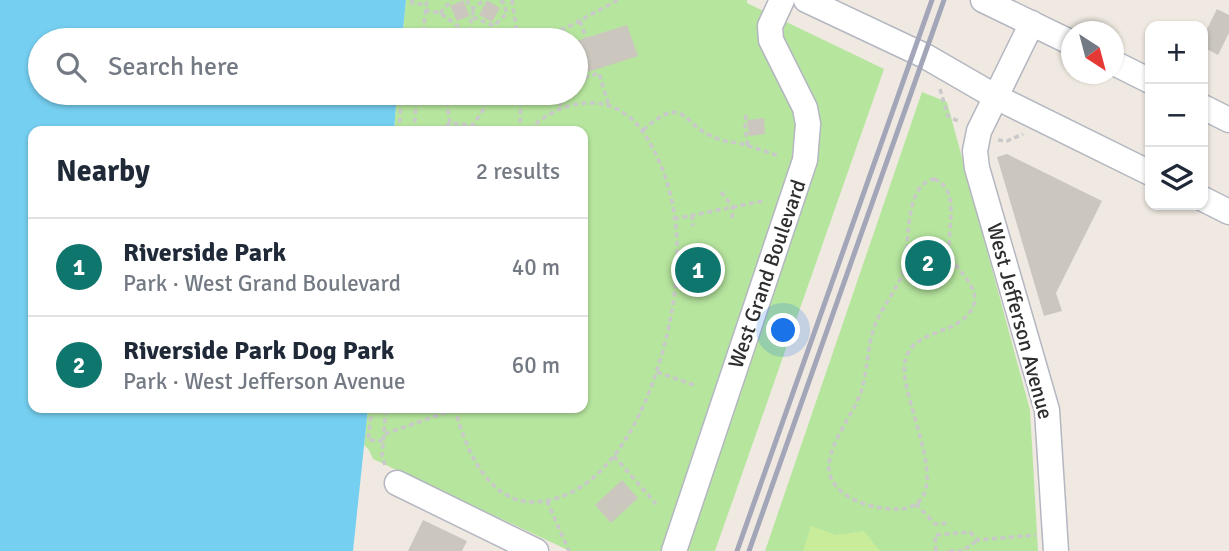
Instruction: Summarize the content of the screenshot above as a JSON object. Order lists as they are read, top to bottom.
{
  "streets": {
    "street": ["West Grand Boulevard", "West Jefferson Avenue"]
  },
  "north": "bottom right",
  "page": {
    "map_buttons": ["+", "−"],
    "search": "Search here",
    "heading": ["Nearby", "2 results"],
    "list": [
      {
        "mark": "1",
        "name": "Riverside Park",
        "note": "Park · West Grand Boulevard",
        "value": "40 m"
      },
      {
        "mark": "2",
        "name": "Riverside Park Dog Park",
        "note": "Park · West Jefferson Avenue",
        "value": "60 m"
      }
    ],
    "pins": ["2", "1"]
  }
}
